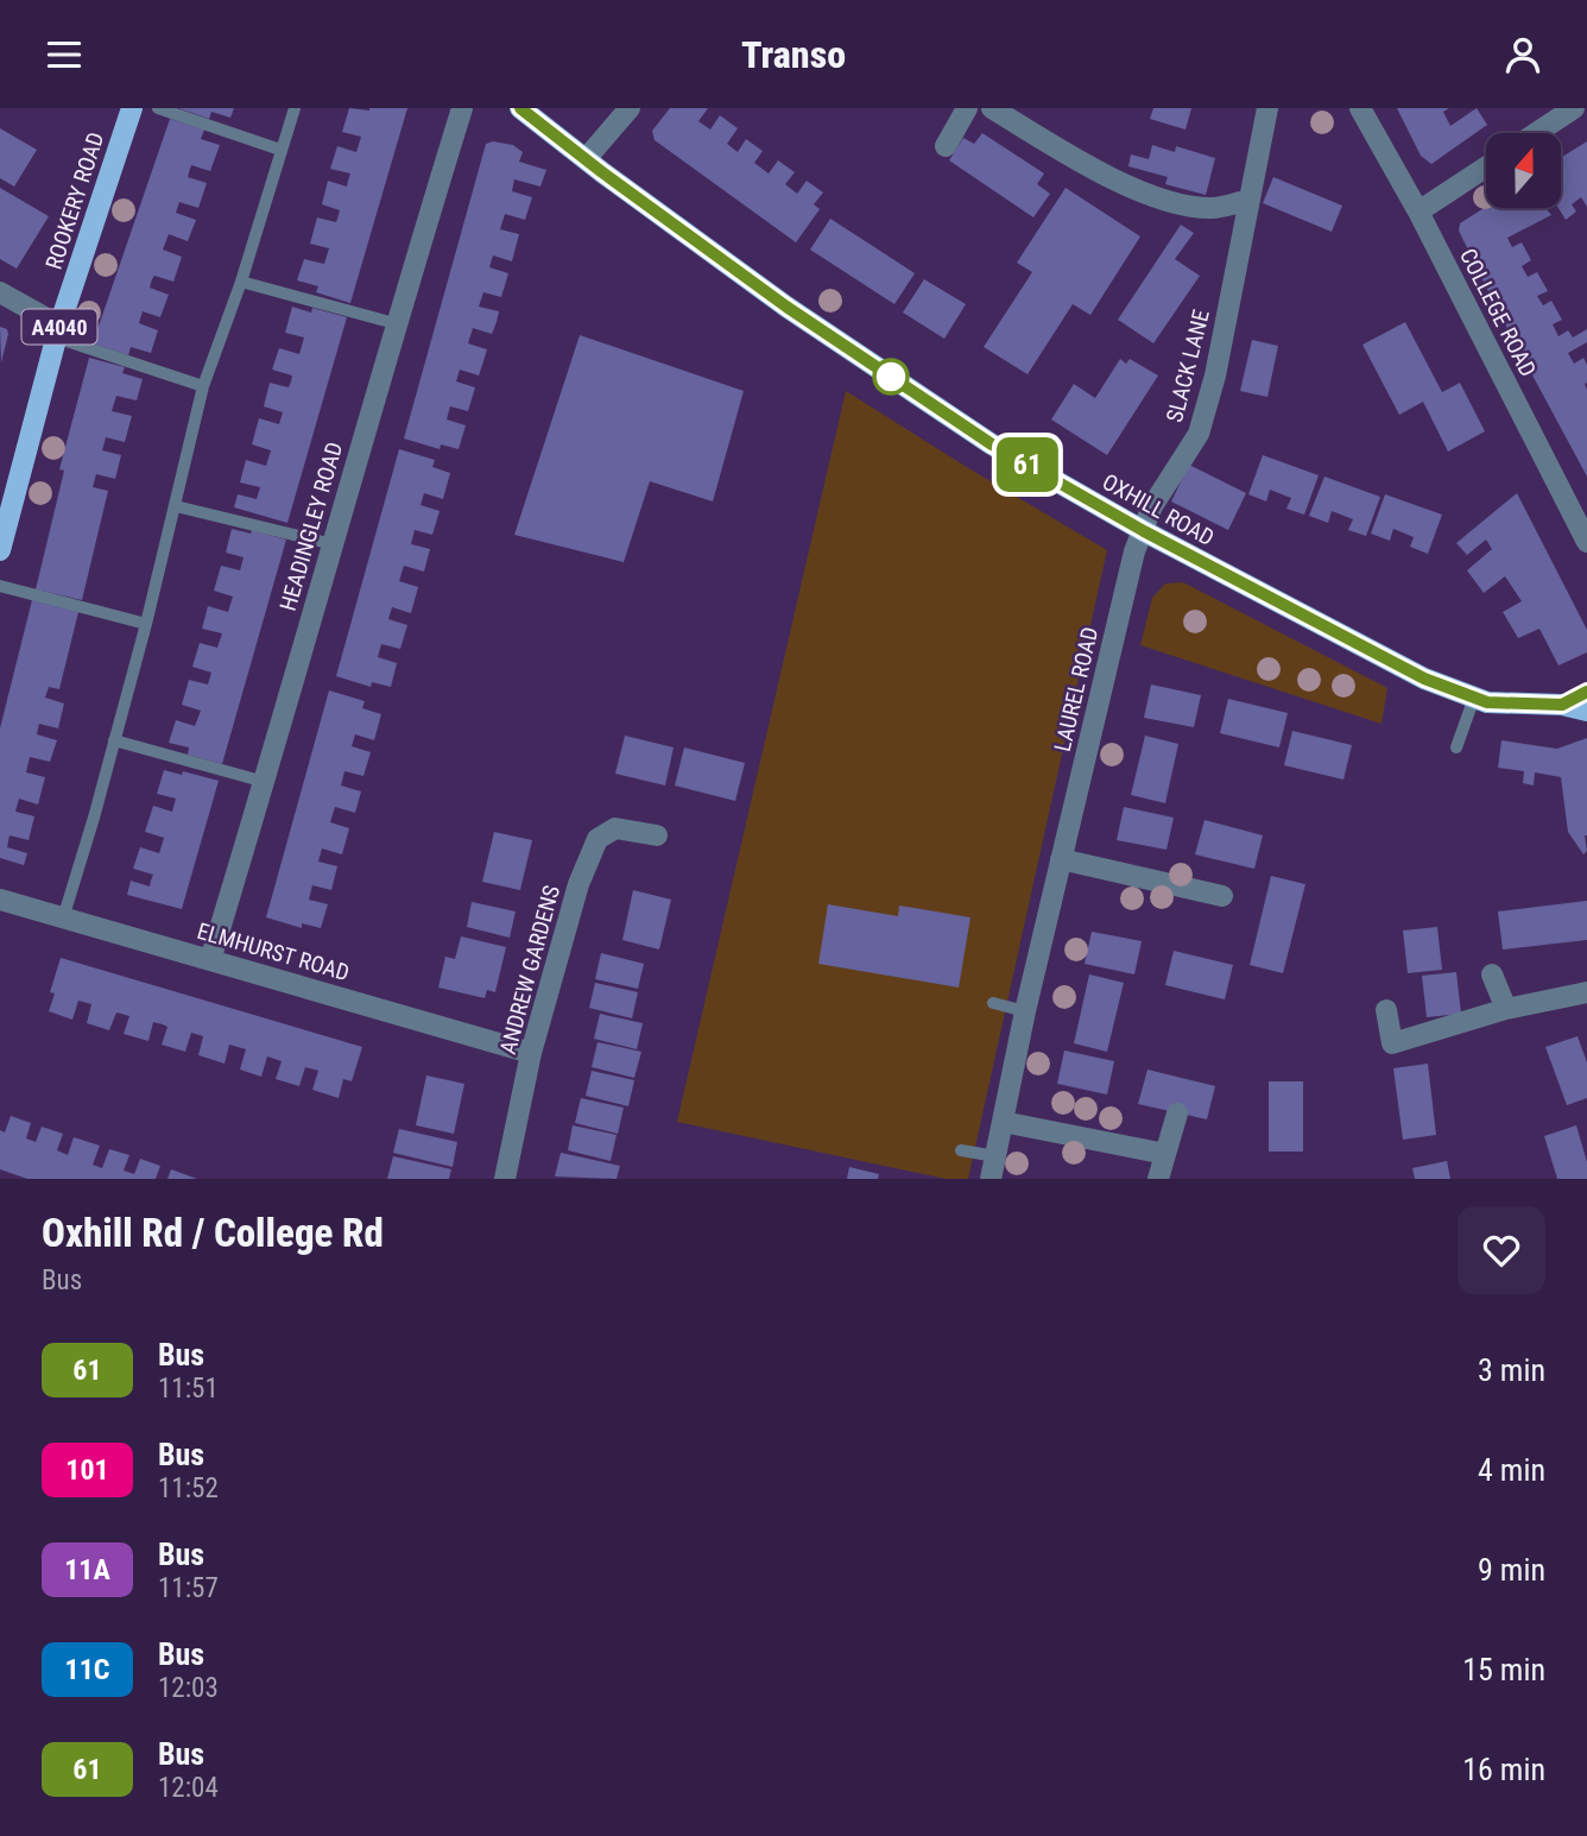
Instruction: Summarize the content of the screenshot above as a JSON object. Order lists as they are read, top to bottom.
{
  "streets": {
    "main road": ["ROOKERY ROAD", "A4040", "OXHILL ROAD"],
    "street": [
      "COLLEGE ROAD",
      "SLACK LANE",
      "HEADINGLEY ROAD",
      "LAUREL ROAD",
      "ELMHURST ROAD",
      "ANDREW GARDENS"
    ]
  },
  "crossings": [
    ["SLACK LANE", "OXHILL ROAD"],
    ["SLACK LANE", "LAUREL ROAD"],
    ["OXHILL ROAD", "LAUREL ROAD"],
    ["HEADINGLEY ROAD", "ELMHURST ROAD"],
    ["ELMHURST ROAD", "ANDREW GARDENS"]
  ],
  "lines": ["bus line 61"],
  "north": "top",
  "page": {
    "header": "Transo",
    "on_map": "61",
    "heading": ["Oxhill Rd / College Rd", "Bus"],
    "list": [
      {
        "mark": "61",
        "name": "Bus",
        "note": "11:51",
        "value": "3 min"
      },
      {
        "mark": "101",
        "name": "Bus",
        "note": "11:52",
        "value": "4 min"
      },
      {
        "mark": "11A",
        "name": "Bus",
        "note": "11:57",
        "value": "9 min"
      },
      {
        "mark": "11C",
        "name": "Bus",
        "note": "12:03",
        "value": "15 min"
      },
      {
        "mark": "61",
        "name": "Bus",
        "note": "12:04",
        "value": "16 min"
      }
    ]
  }
}
